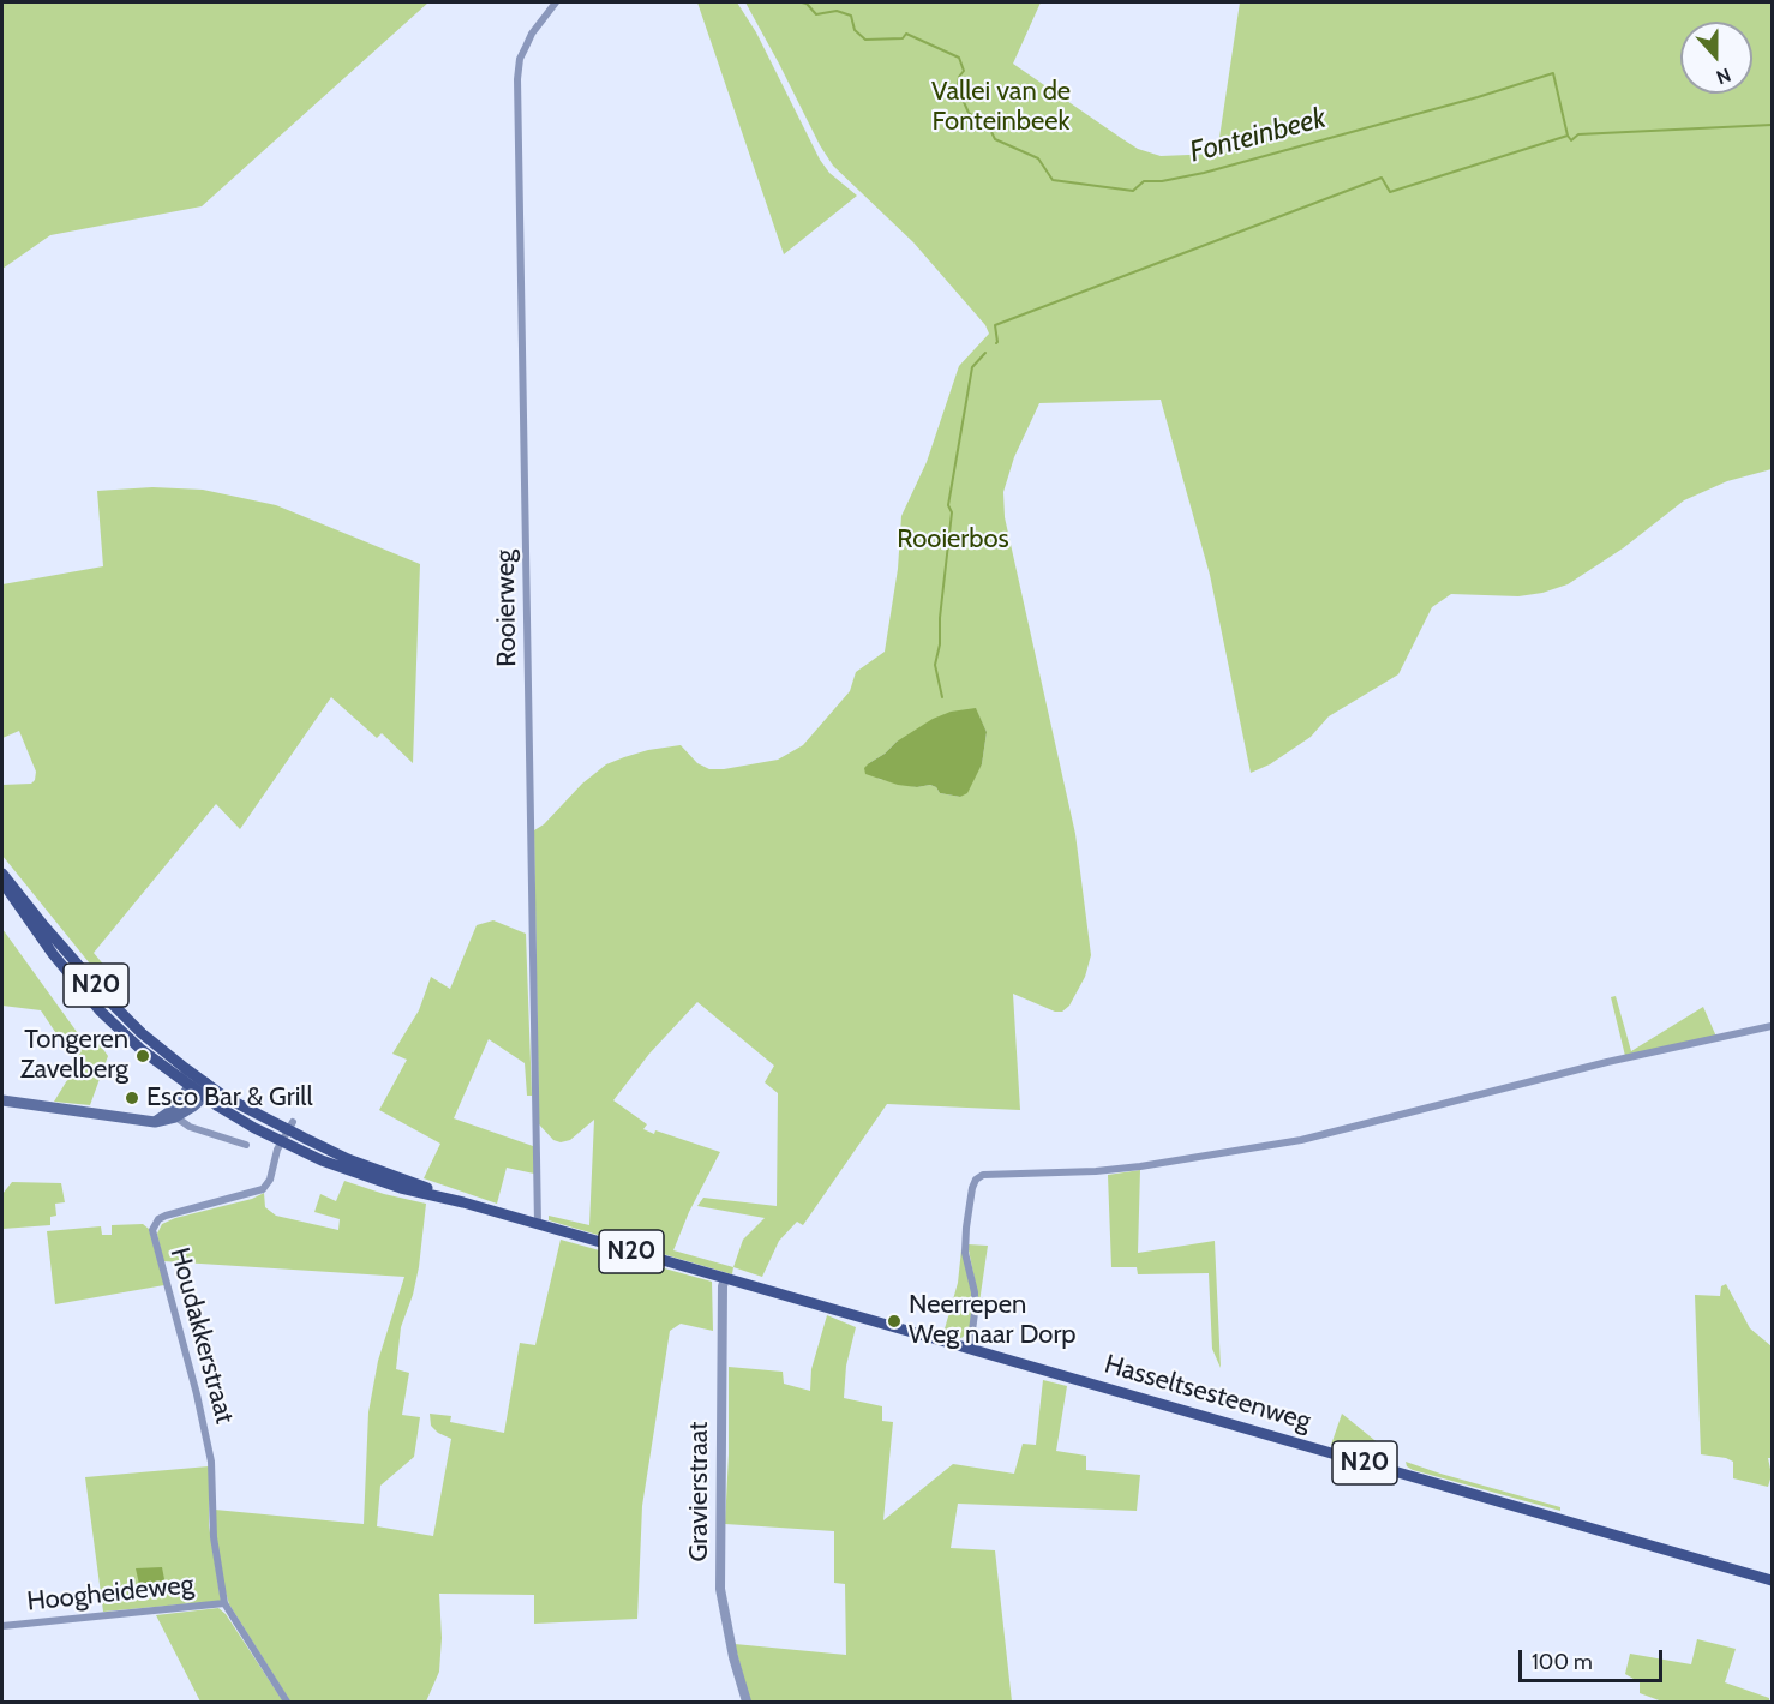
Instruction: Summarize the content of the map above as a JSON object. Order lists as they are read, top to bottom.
{
  "streets": {
    "main road": ["N20", "Hasseltsesteenweg"],
    "street": [
      "Rooierweg",
      "Houdakkerstraat",
      "Gravierstraat",
      "Hoogheideweg"
    ]
  },
  "crossings": [
    ["Rooierweg", "Hasseltsesteenweg"],
    ["Houdakkerstraat", "Hasseltsesteenweg"],
    ["Houdakkerstraat", "Hoogheideweg"],
    ["Hasseltsesteenweg", "Gravierstraat"]
  ],
  "water": ["Fonteinbeek"],
  "parks": ["Vallei van de Fonteinbeek", "Rooierbos"],
  "places": ["Tongeren Zavelberg", "Esco Bar & Grill", "Neerrepen Weg naar Dorp"],
  "scale_bar": "100 m",
  "north": "bottom"
}
